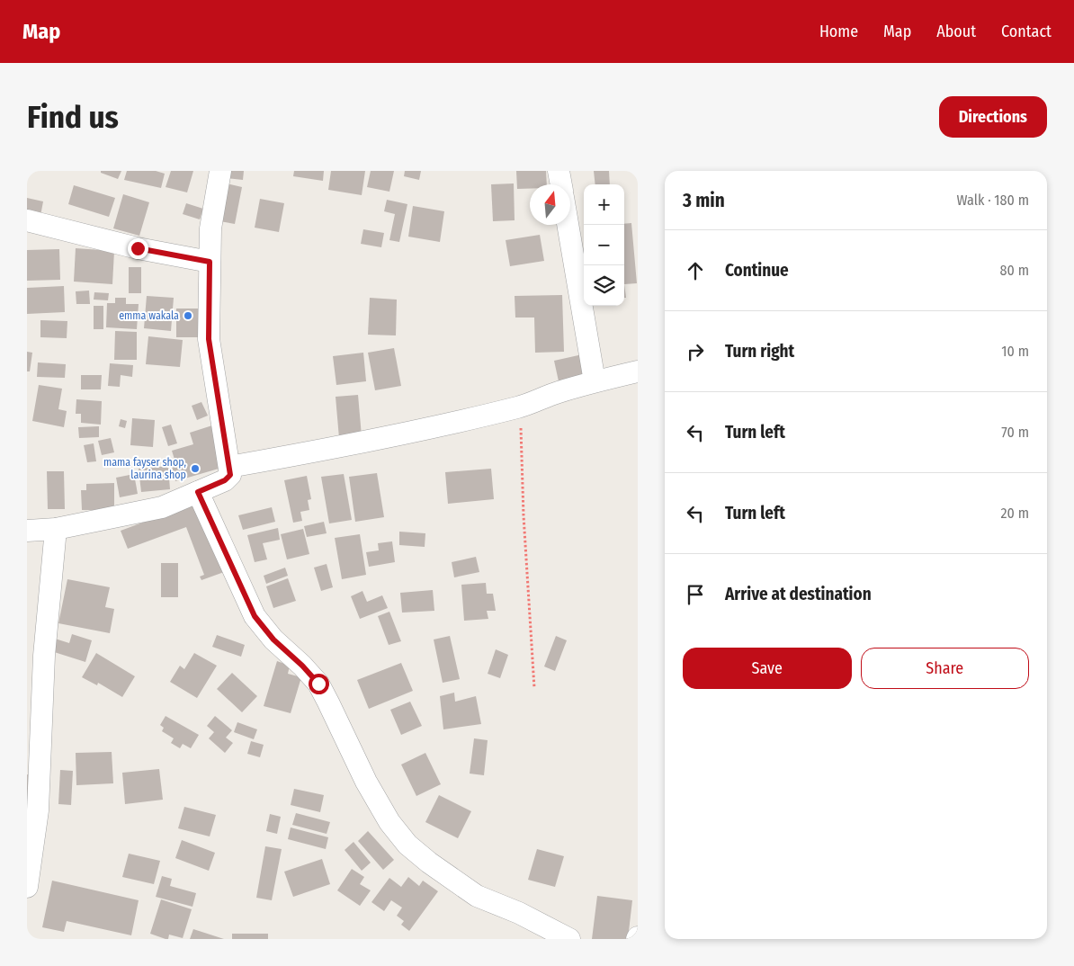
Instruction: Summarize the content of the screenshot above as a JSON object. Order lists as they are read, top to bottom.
{
  "places": ["emma wakala", "mama fayser shop, laurina shop"],
  "north": "top",
  "page": {
    "header": "Map",
    "nav": [
      "Home",
      "Map",
      "About",
      "Contact"
    ],
    "buttons": [
      "Directions",
      ["Save", "Share"]
    ],
    "title": "Find us",
    "heading": ["3 min", "Walk · 180 m"],
    "map_buttons": ["+", "−"],
    "list": [
      ["Continue", "80 m"],
      ["Turn right", "10 m"],
      ["Turn left", "70 m"],
      ["Turn left", "20 m"],
      "Arrive at destination"
    ]
  }
}
